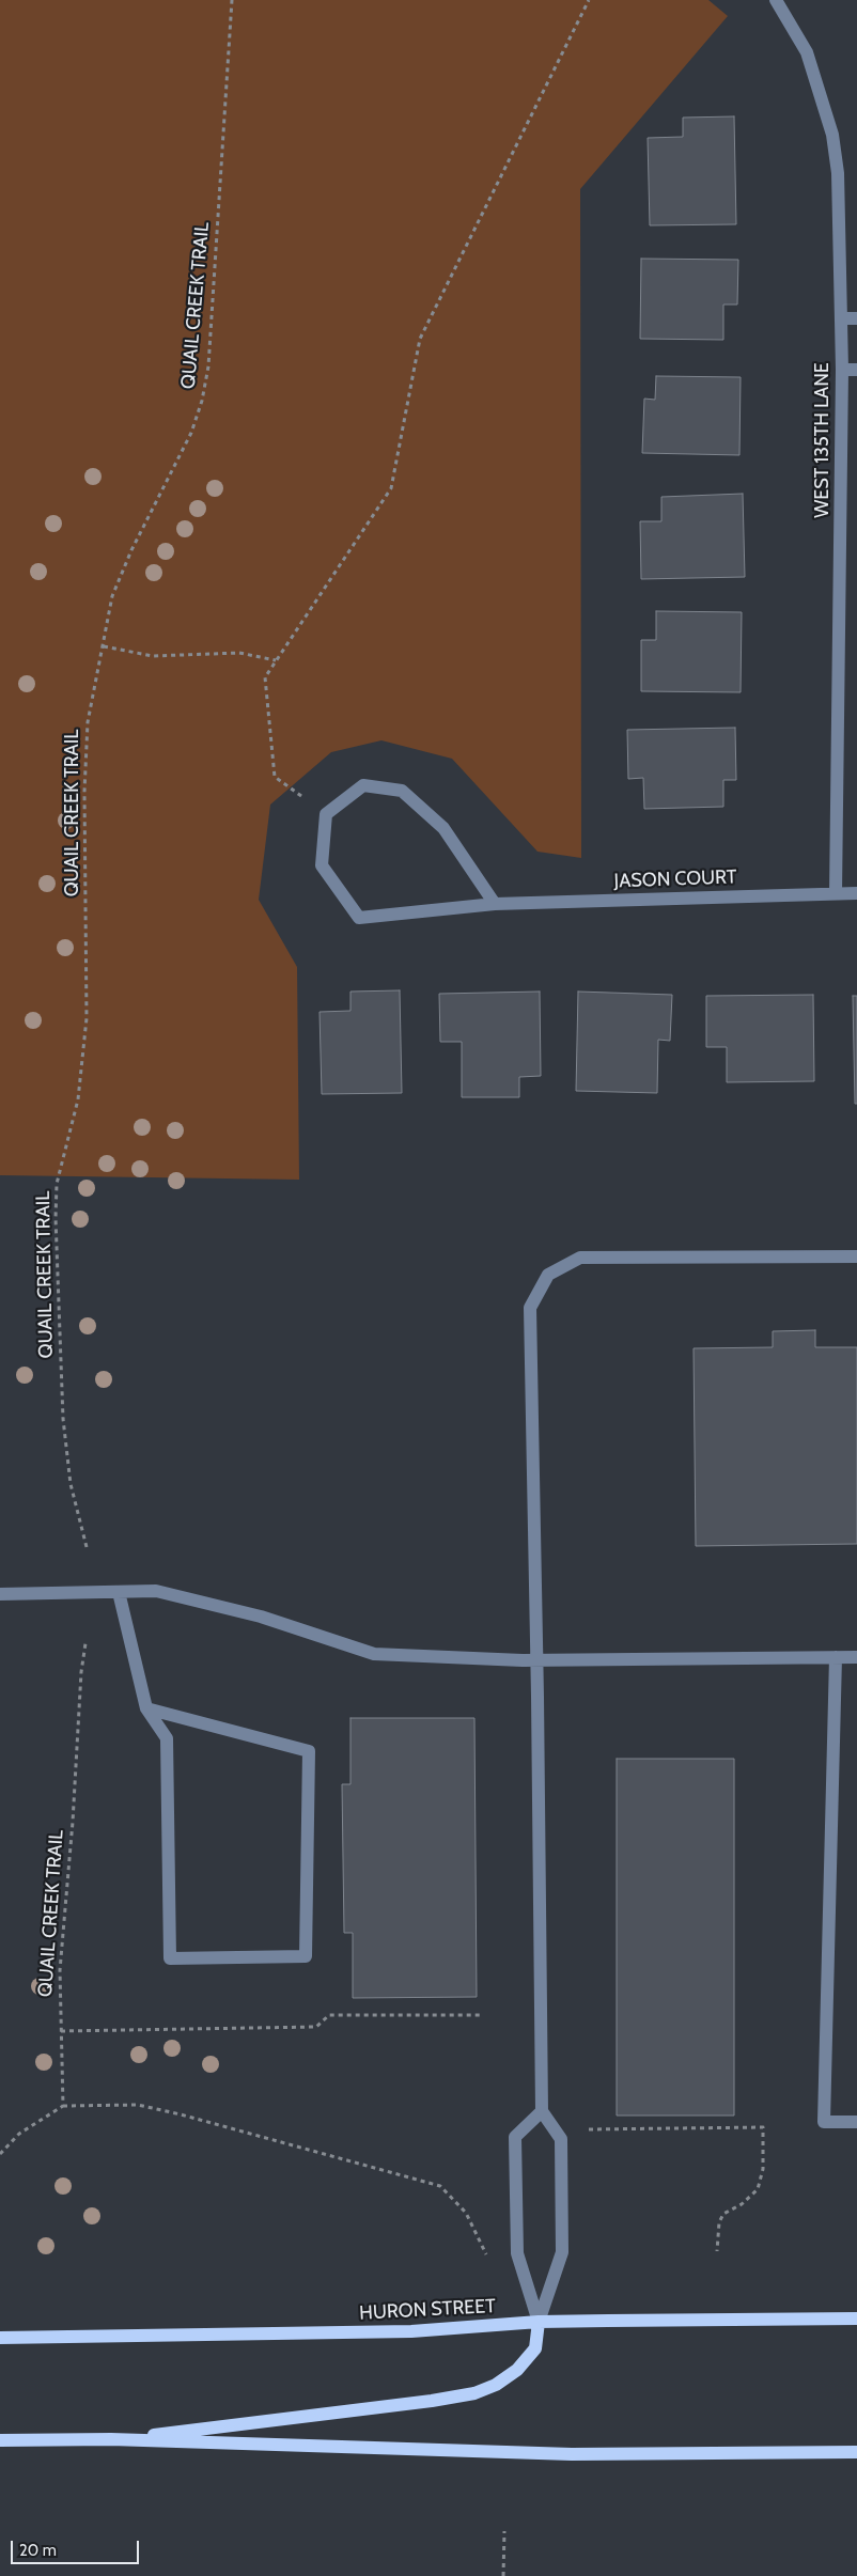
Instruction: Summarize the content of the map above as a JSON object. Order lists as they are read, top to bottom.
{
  "streets": {
    "main road": ["HURON STREET"],
    "street": ["WEST 135TH LANE", "JASON COURT"],
    "path": ["QUAIL CREEK TRAIL"]
  },
  "crossings": [
    ["WEST 135TH LANE", "JASON COURT"]
  ],
  "scale_bar": "20 m"
}
